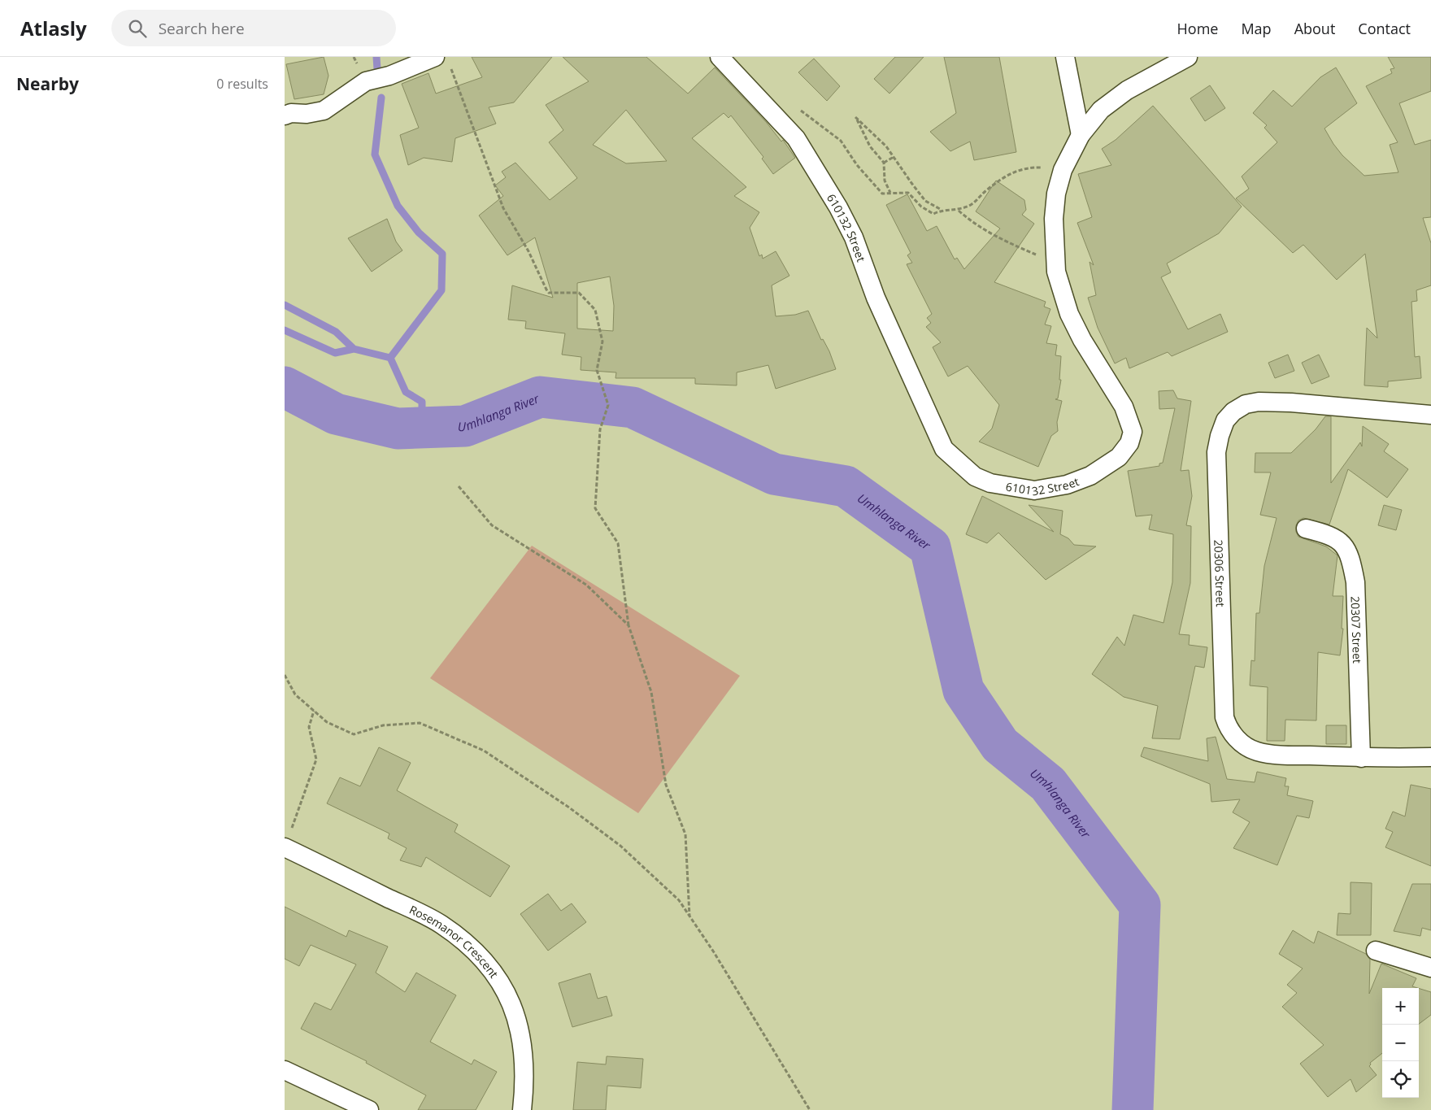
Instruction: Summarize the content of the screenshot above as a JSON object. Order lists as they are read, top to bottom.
{
  "streets": {
    "street": [
      "610132 Street",
      "20306 Street",
      "20307 Street",
      "Rosemanor Crescent"
    ]
  },
  "crossings": [
    ["20306 Street", "20307 Street"]
  ],
  "water": ["Umhlanga River"],
  "page": {
    "header": "Atlasly",
    "search": "Search here",
    "nav": [
      "Home",
      "Map",
      "About",
      "Contact"
    ],
    "heading": ["Nearby", "0 results"],
    "map_buttons": ["+", "−"]
  }
}
